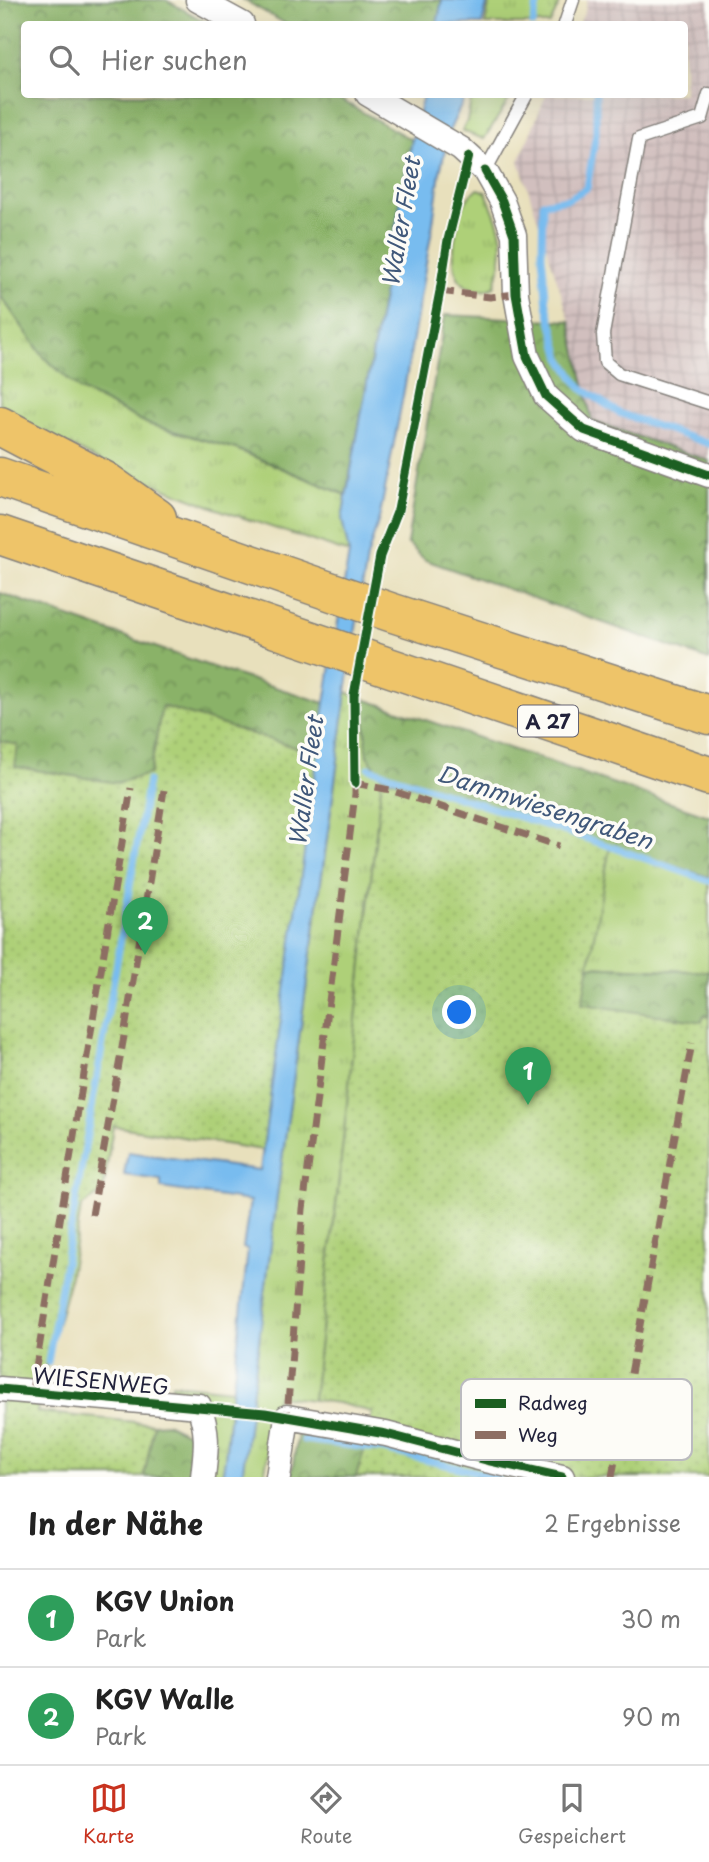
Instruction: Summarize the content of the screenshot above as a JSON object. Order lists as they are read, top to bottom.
{
  "streets": {
    "highway": ["A 27"],
    "street": ["WIESENWEG"]
  },
  "water": ["Waller Fleet", "Dammwiesengraben"],
  "legend": ["Radweg", "Weg"],
  "page": {
    "search": "Hier suchen",
    "pins": ["2", "1"],
    "heading": ["In der Nähe", "2 Ergebnisse"],
    "list": [
      {
        "mark": "1",
        "name": "KGV Union",
        "note": "Park",
        "value": "30 m"
      },
      {
        "mark": "2",
        "name": "KGV Walle",
        "note": "Park",
        "value": "90 m"
      }
    ],
    "nav": ["Karte", "Route", "Gespeichert"]
  }
}
